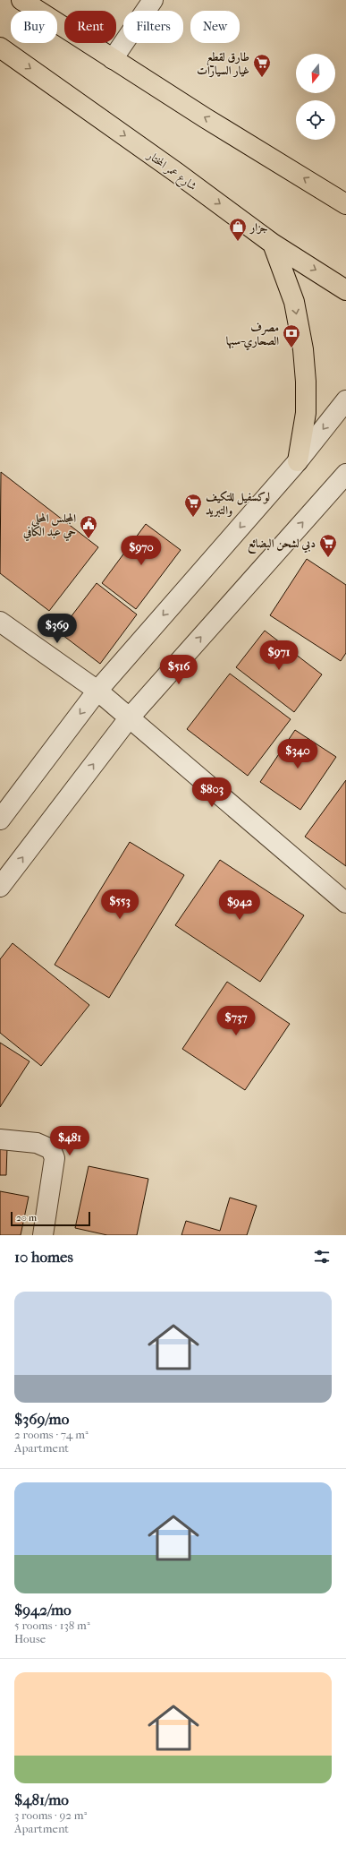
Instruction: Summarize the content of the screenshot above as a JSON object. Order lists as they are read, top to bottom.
{
  "streets": {
    "main road": ["شارع عمر المختار"]
  },
  "places": {
    "supermarket": ["طارق لقطع غيار السيارات", "لوكسفيل للتكيف والتبريد", "دبي لشحن البضائع"],
    "shop": ["جزار"],
    "bank": ["مصرف الصحاري-سبها"],
    "public building": ["المجلس المحلي حي عبد الكافي"]
  },
  "scale_bar": "20 m",
  "north": "bottom",
  "page": {
    "chip": [
      "Buy",
      "Rent",
      "Filters",
      "New"
    ],
    "price": [
      "$970",
      "$369",
      "$971",
      "$516",
      "$340",
      "$803",
      "$553",
      "$942",
      "$737",
      "$481"
    ],
    "scale": "20 m",
    "heading": "10 homes",
    "list": [
      {
        "name": "$369/mo",
        "note": "2 rooms · 74 m² · Apartment"
      },
      {
        "name": "$942/mo",
        "note": "5 rooms · 138 m² · House"
      },
      {
        "name": "$481/mo",
        "note": "3 rooms · 92 m² · Apartment"
      }
    ]
  }
}
